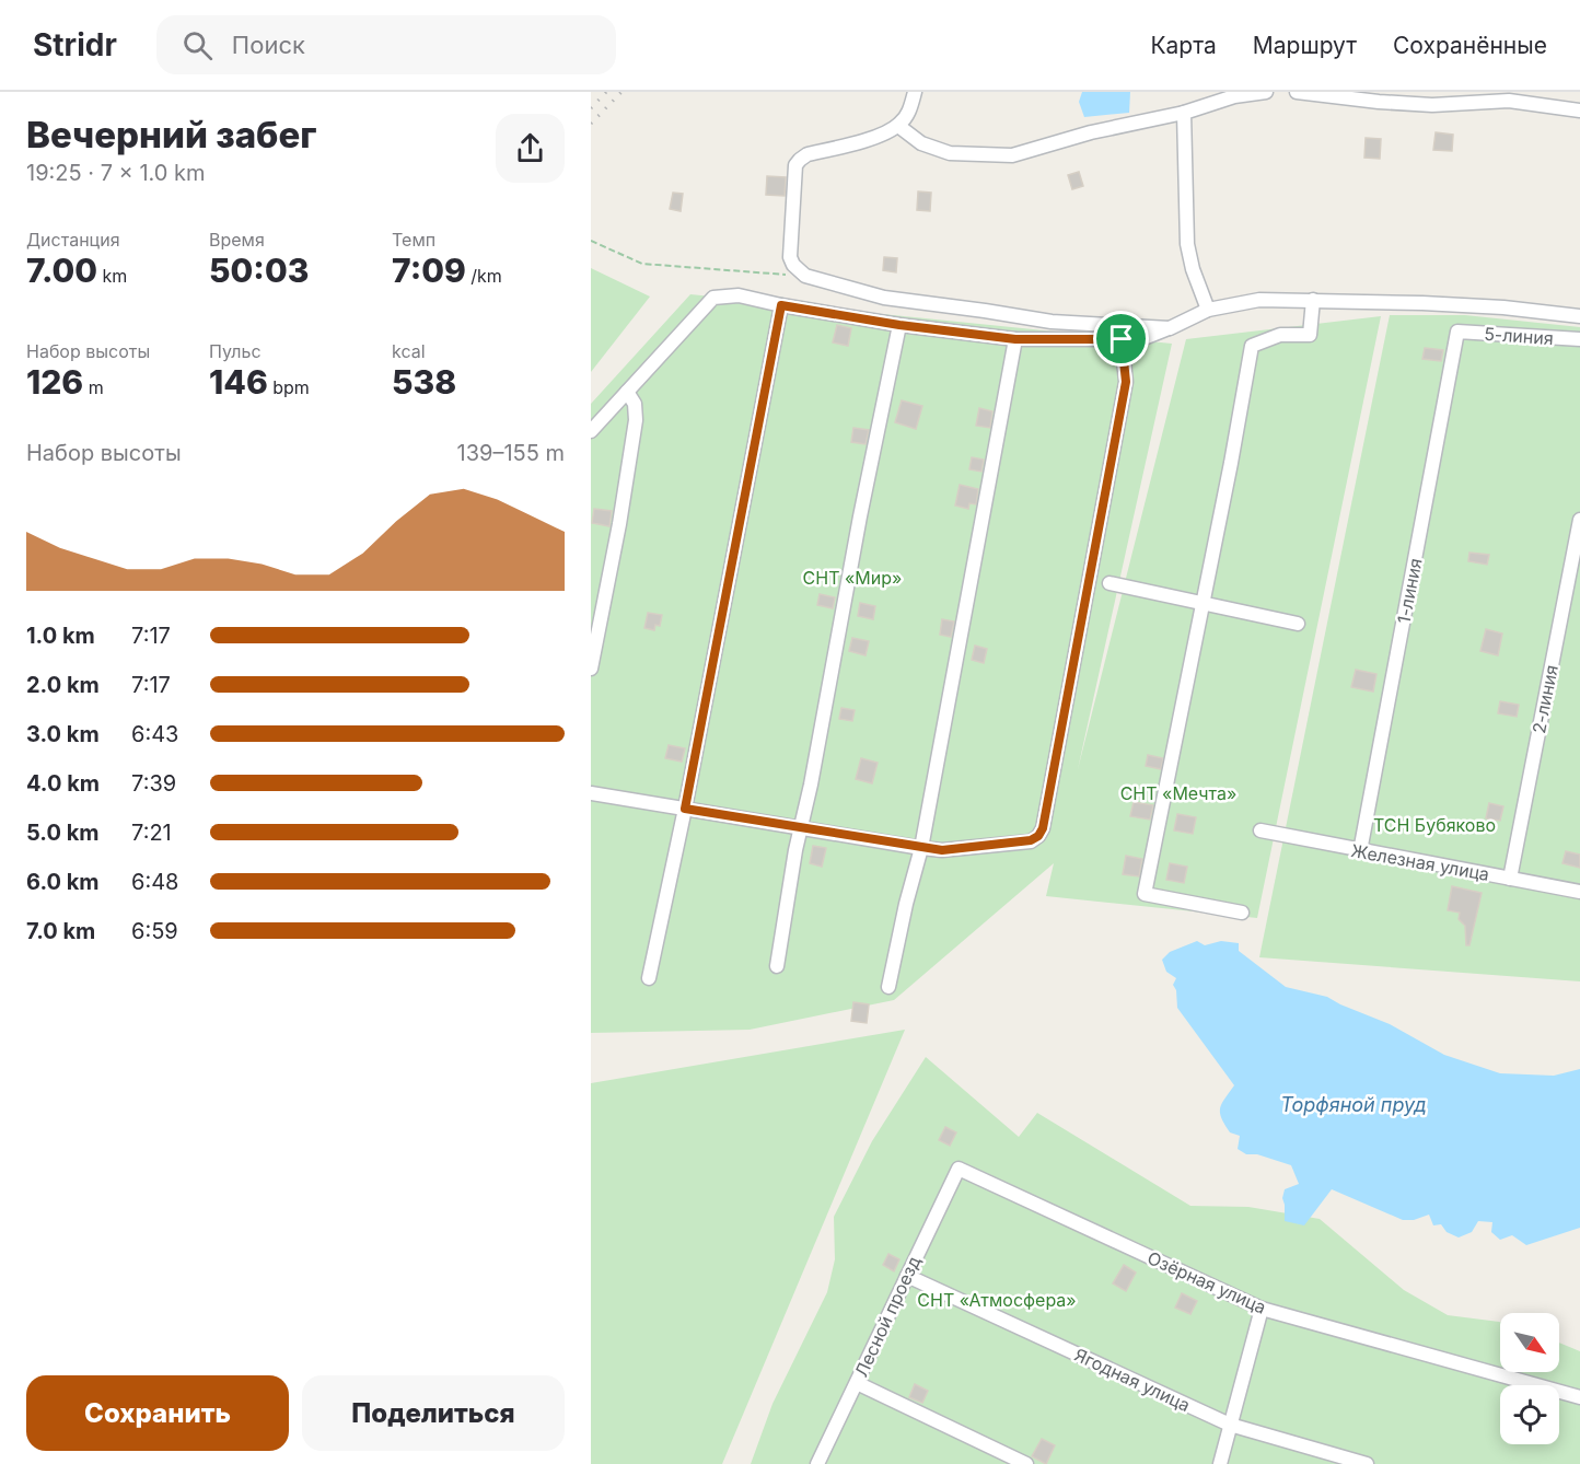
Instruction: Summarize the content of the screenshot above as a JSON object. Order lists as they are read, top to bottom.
{
  "streets": {
    "street": [
      "5-линия",
      "1-линия",
      "2-линия",
      "Железная улица",
      "Озёрная улица",
      "Лесной проезд",
      "Ягодная улица"
    ]
  },
  "crossings": [
    ["5-линия", "1-линия"],
    ["1-линия", "Железная улица"],
    ["2-линия", "Железная улица"],
    ["Озёрная улица", "Лесной проезд"],
    ["Лесной проезд", "Ягодная улица"]
  ],
  "water": ["Торфяной пруд"],
  "parks": [
    "СНТ «Мир»",
    "СНТ «Мечта»",
    "ТСН Бубяково",
    "СНТ «Атмосфера»"
  ],
  "north": "bottom right",
  "page": {
    "header": "Stridr",
    "search": "Поиск",
    "nav": ["Карта", "Маршрут", "Сохранённые"],
    "heading": ["Вечерний забег", "19:25 · 7 × 1.0 km"],
    "stats": [
      ["Дистанция", "7.00 km"],
      ["Время", "50:03"],
      ["Темп", "7:09 /km"],
      ["Набор высоты", "126 m"],
      ["Пульс", "146 bpm"],
      ["kcal", "538"]
    ],
    "chart": ["Набор высоты", "139–155 m"],
    "list": [
      {
        "name": "1.0 km",
        "note": "7:17"
      },
      {
        "name": "2.0 km",
        "note": "7:17"
      },
      {
        "name": "3.0 km",
        "note": "6:43"
      },
      {
        "name": "4.0 km",
        "note": "7:39"
      },
      {
        "name": "5.0 km",
        "note": "7:21"
      },
      {
        "name": "6.0 km",
        "note": "6:48"
      },
      {
        "name": "7.0 km",
        "note": "6:59"
      }
    ],
    "buttons": ["Сохранить", "Поделиться"]
  }
}
